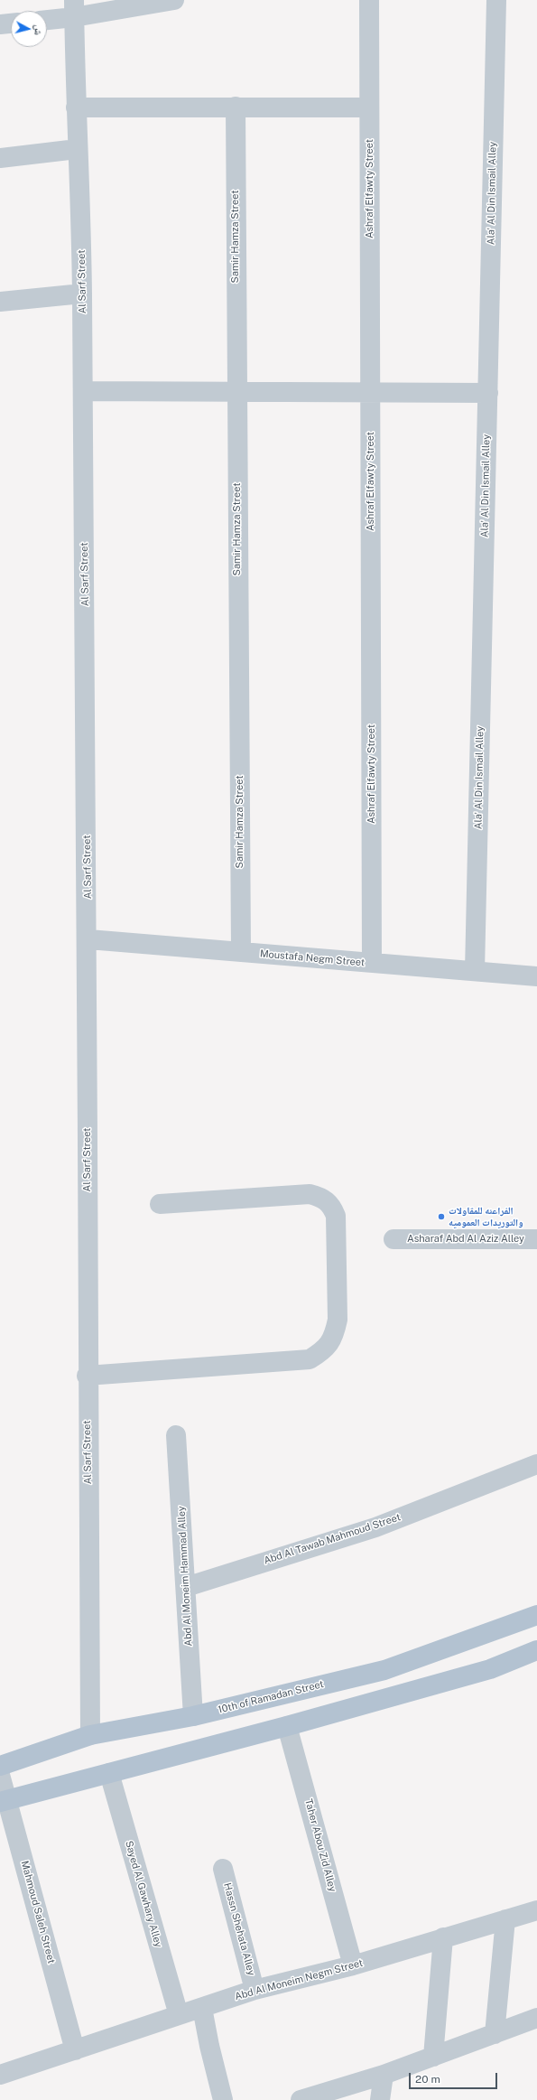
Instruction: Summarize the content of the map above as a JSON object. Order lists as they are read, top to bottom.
{
  "streets": {
    "main road": ["10th of Ramadan Street"],
    "street": [
      "Ashraf Elfawty Street",
      "Ala' Al Din Ismail Alley",
      "Samir Hamza Street",
      "Al Sarf Street",
      "Moustafa Negm Street",
      "Asharaf Abd Al Aziz Alley",
      "Abd Al Tawab Mahmoud Street",
      "Abd Al Moneim Hammad Alley",
      "Taher Abou Zid Alley",
      "Sayed Al Gawhary Alley",
      "Mahmoud Saleh Street",
      "Hassn Shehata Alley",
      "Abd Al Moneim Negm Street"
    ]
  },
  "crossings": [
    ["Ashraf Elfawty Street", "Moustafa Negm Street"],
    ["Ala' Al Din Ismail Alley", "Moustafa Negm Street"],
    ["Samir Hamza Street", "Moustafa Negm Street"],
    ["Al Sarf Street", "Moustafa Negm Street"],
    ["Al Sarf Street", "10th of Ramadan Street"],
    ["Abd Al Tawab Mahmoud Street", "Abd Al Moneim Hammad Alley"],
    ["Abd Al Moneim Hammad Alley", "10th of Ramadan Street"],
    ["Taher Abou Zid Alley", "Abd Al Moneim Negm Street"],
    ["Sayed Al Gawhary Alley", "Abd Al Moneim Negm Street"],
    ["Mahmoud Saleh Street", "Abd Al Moneim Negm Street"],
    ["Hassn Shehata Alley", "Abd Al Moneim Negm Street"]
  ],
  "places": ["الفراعنه للمقاولات والتوريدات العموميه"],
  "scale_bar": "20 m",
  "north": "right"
}
